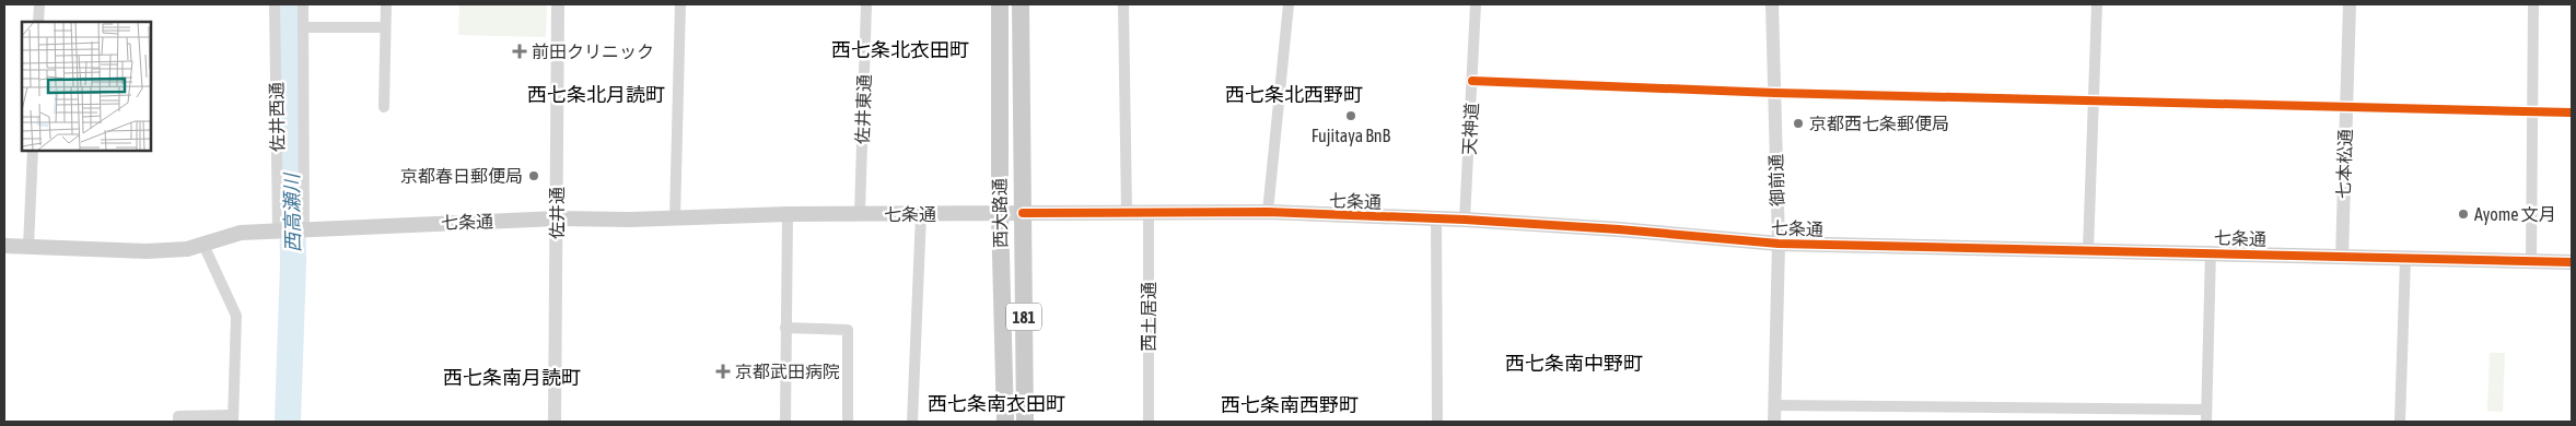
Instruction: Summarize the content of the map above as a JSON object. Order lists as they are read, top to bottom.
{
  "streets": {
    "main road": ["七条通", "西大路通", "181"],
    "street": [
      "佐井東通",
      "佐井西通",
      "天神道",
      "七本松通",
      "御前通",
      "佐井通",
      "西土居通"
    ]
  },
  "crossings": [
    ["佐井東通", "七条通"],
    ["佐井西通", "七条通"],
    ["天神道", "七条通"],
    ["七本松通", "七条通"],
    ["御前通", "七条通"],
    ["七条通", "佐井通"],
    ["七条通", "西大路通"],
    ["七条通", "西土居通"]
  ],
  "districts": [
    "西七条北衣田町",
    "西七条北月読町",
    "西七条北西野町",
    "西七条南中野町",
    "西七条南月読町",
    "西七条南衣田町",
    "西七条南西野町"
  ],
  "water": ["西高瀬川"],
  "places": {
    "health": ["前田クリニック", "京都武田病院"],
    "other": [
      "Fujitaya BnB",
      "京都西七条郵便局",
      "京都春日郵便局",
      "Ayome 文月"
    ]
  }
}
